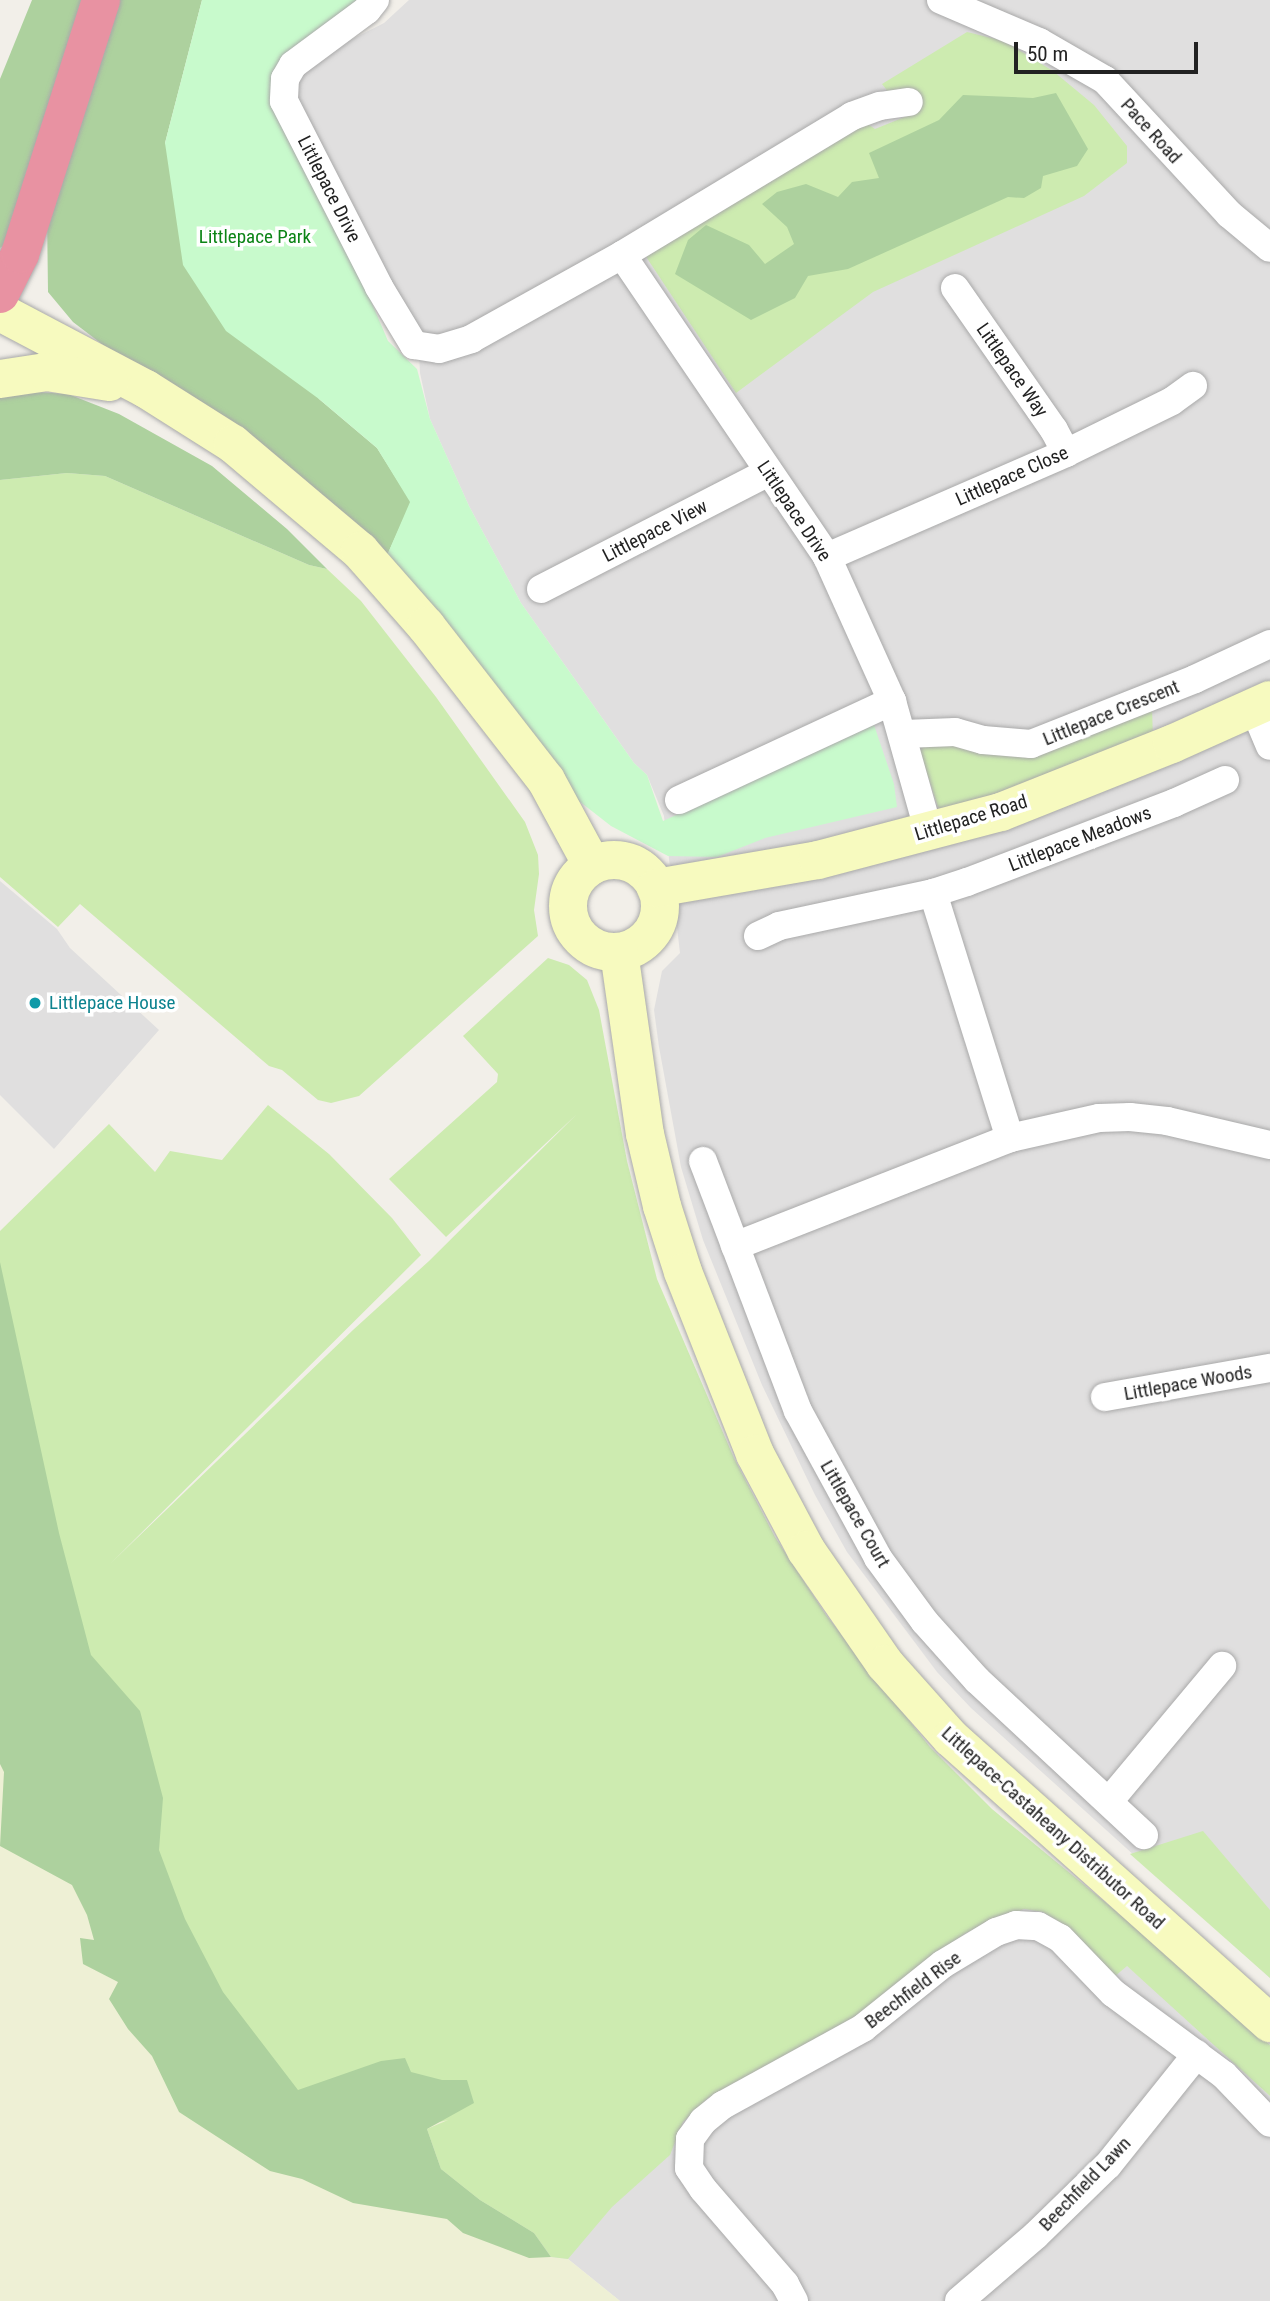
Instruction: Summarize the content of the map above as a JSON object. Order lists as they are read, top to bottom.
{
  "streets": {
    "street": [
      "Pace Road",
      "Littlepace Drive",
      "Littlepace Way",
      "Littlepace Close",
      "Littlepace View",
      "Littlepace Crescent",
      "Littlepace Road",
      "Littlepace Meadows",
      "Littlepace Woods",
      "Littlepace Court",
      "Littlepace-Castaheany Distributor Road",
      "Beechfield Rise",
      "Beechfield Lawn"
    ]
  },
  "crossings": [
    ["Littlepace Drive", "Littlepace Close"],
    ["Littlepace Drive", "Littlepace View"],
    ["Littlepace Drive", "Littlepace Crescent"],
    ["Littlepace Drive", "Littlepace Road"],
    ["Littlepace Way", "Littlepace Close"],
    ["Littlepace Road", "Littlepace-Castaheany Distributor Road"],
    ["Beechfield Rise", "Beechfield Lawn"]
  ],
  "parks": ["Littlepace Park"],
  "places": ["Littlepace House"],
  "scale_bar": "50 m"
}
